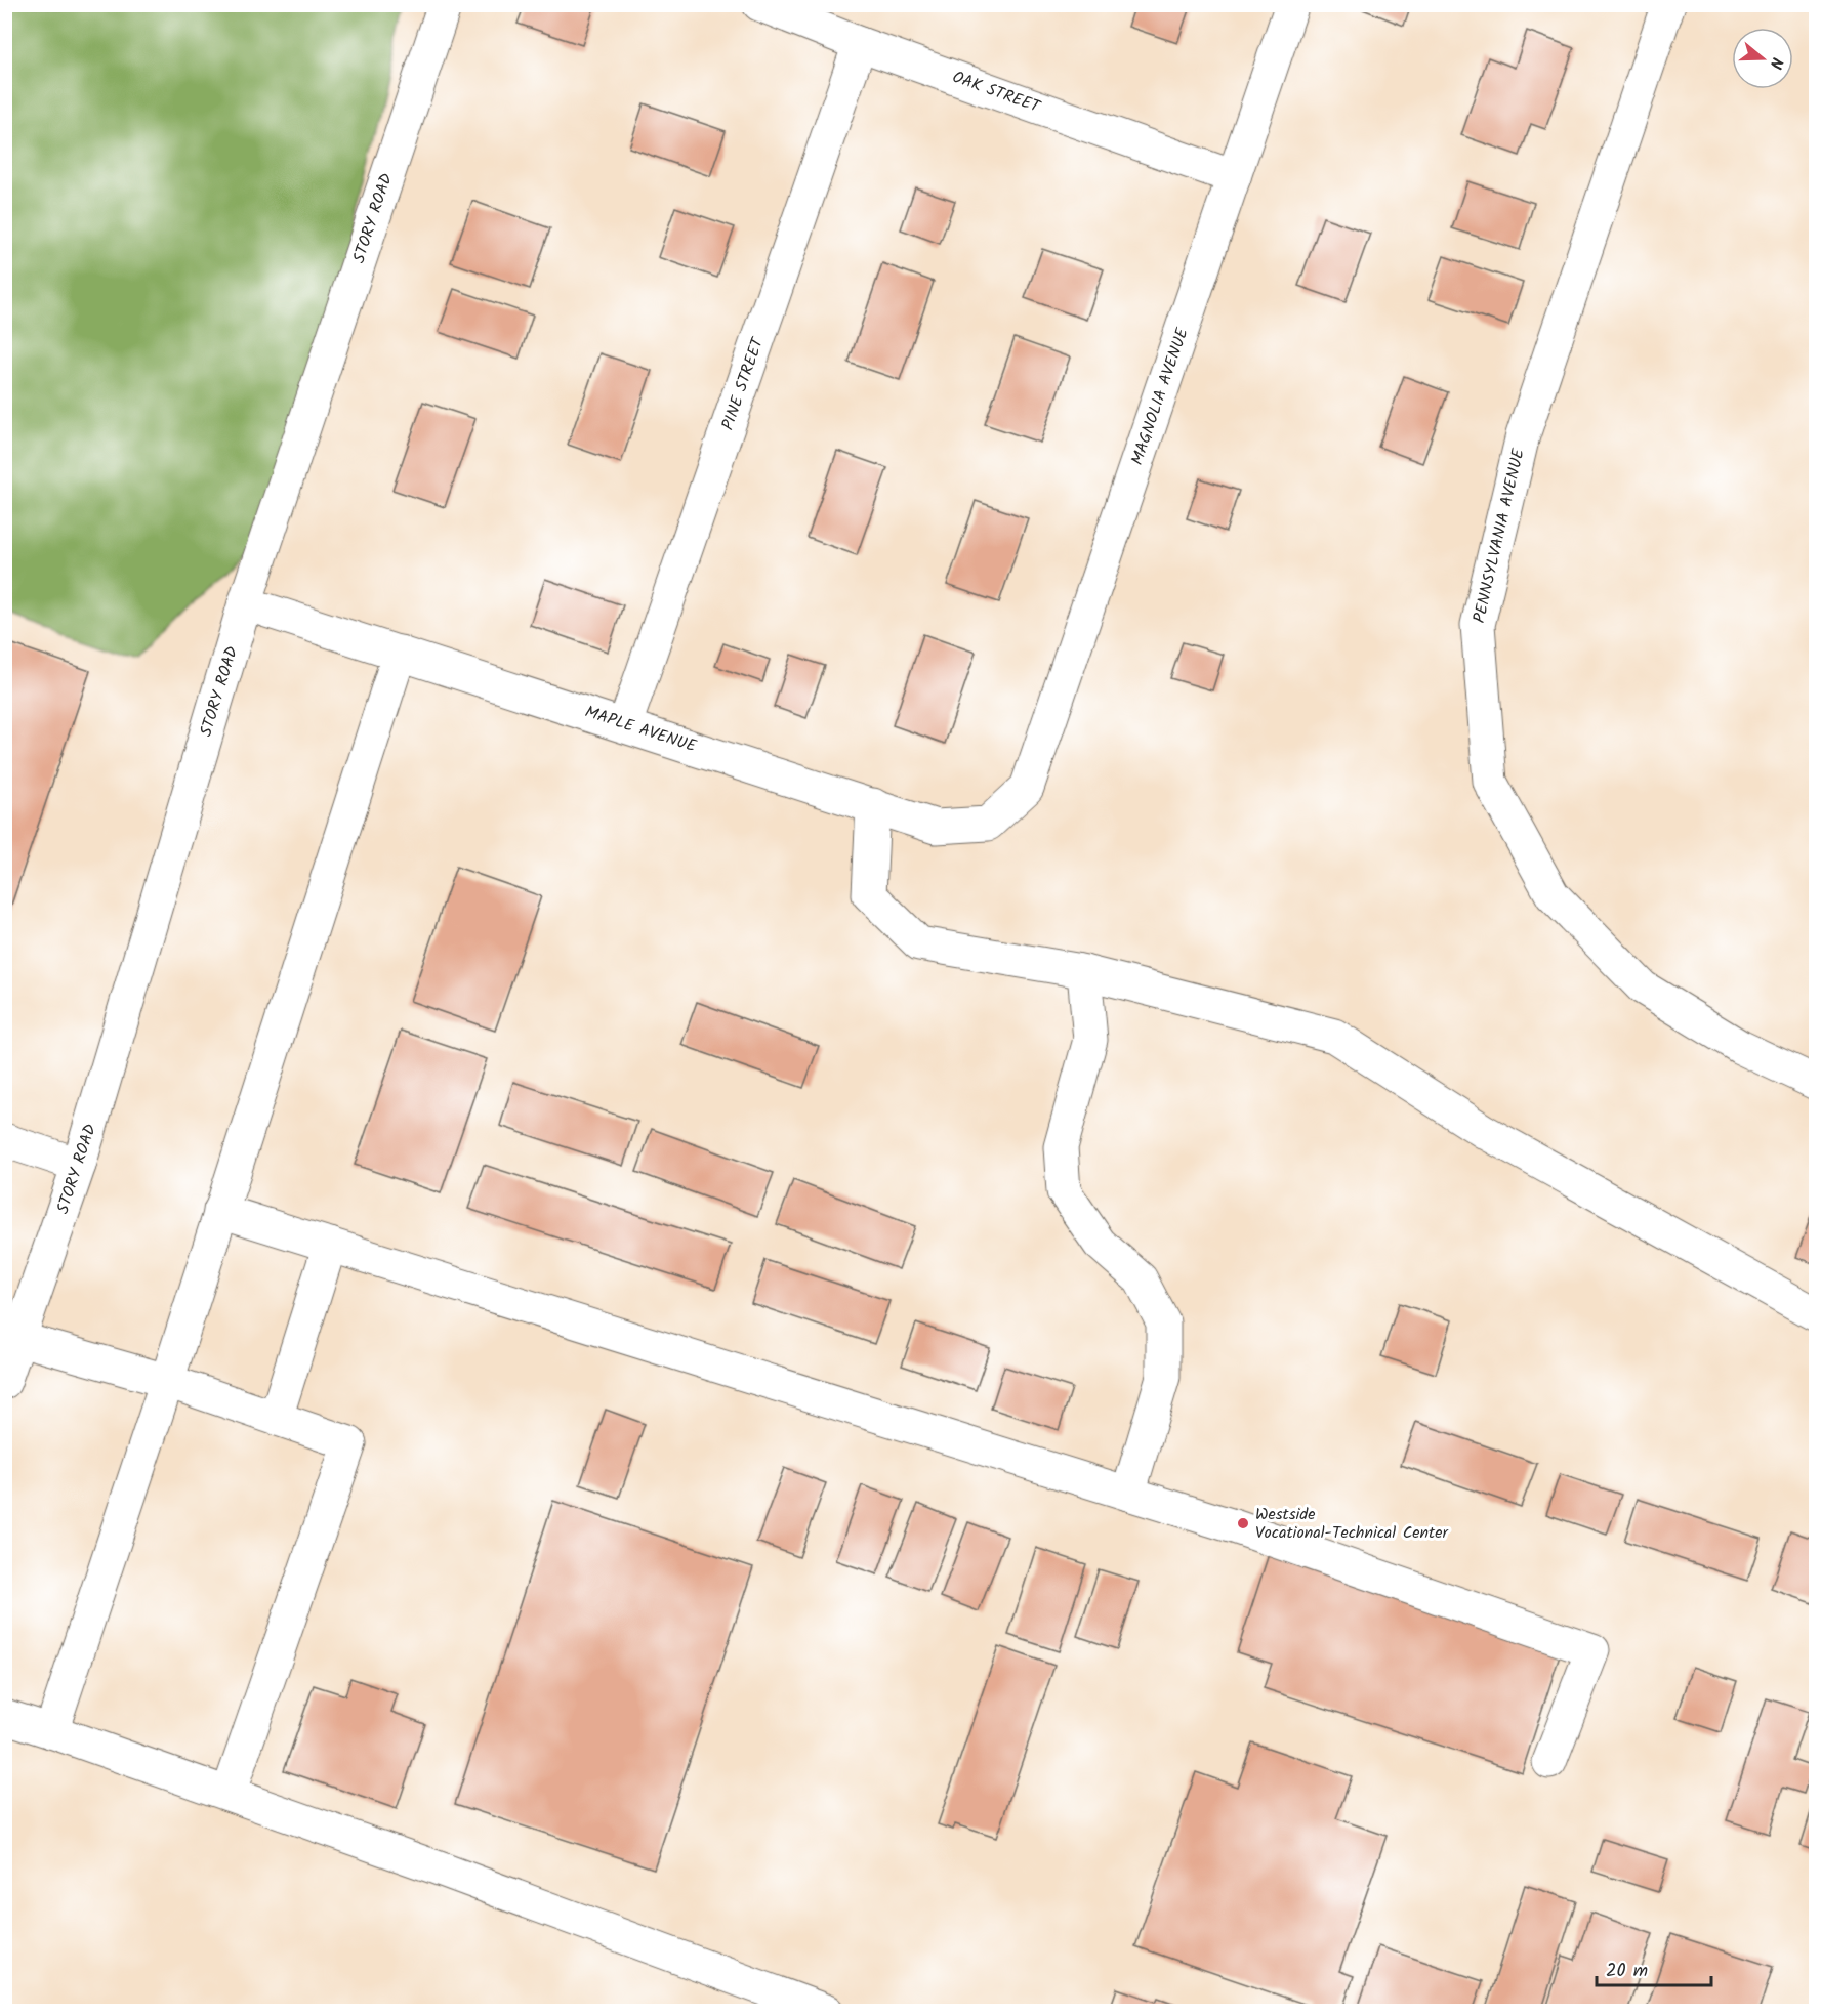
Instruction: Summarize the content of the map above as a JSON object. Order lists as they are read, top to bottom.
{
  "streets": {
    "street": [
      "OAK STREET",
      "STORY ROAD",
      "PINE STREET",
      "MAGNOLIA AVENUE",
      "PENNSYLVANIA AVENUE",
      "MAPLE AVENUE"
    ]
  },
  "crossings": [
    ["OAK STREET", "PINE STREET"],
    ["OAK STREET", "MAGNOLIA AVENUE"],
    ["STORY ROAD", "MAPLE AVENUE"],
    ["PINE STREET", "MAPLE AVENUE"],
    ["MAGNOLIA AVENUE", "MAPLE AVENUE"]
  ],
  "places": ["Westside Vocational-Technical Center"],
  "scale_bar": "20 m",
  "north": "right"
}
